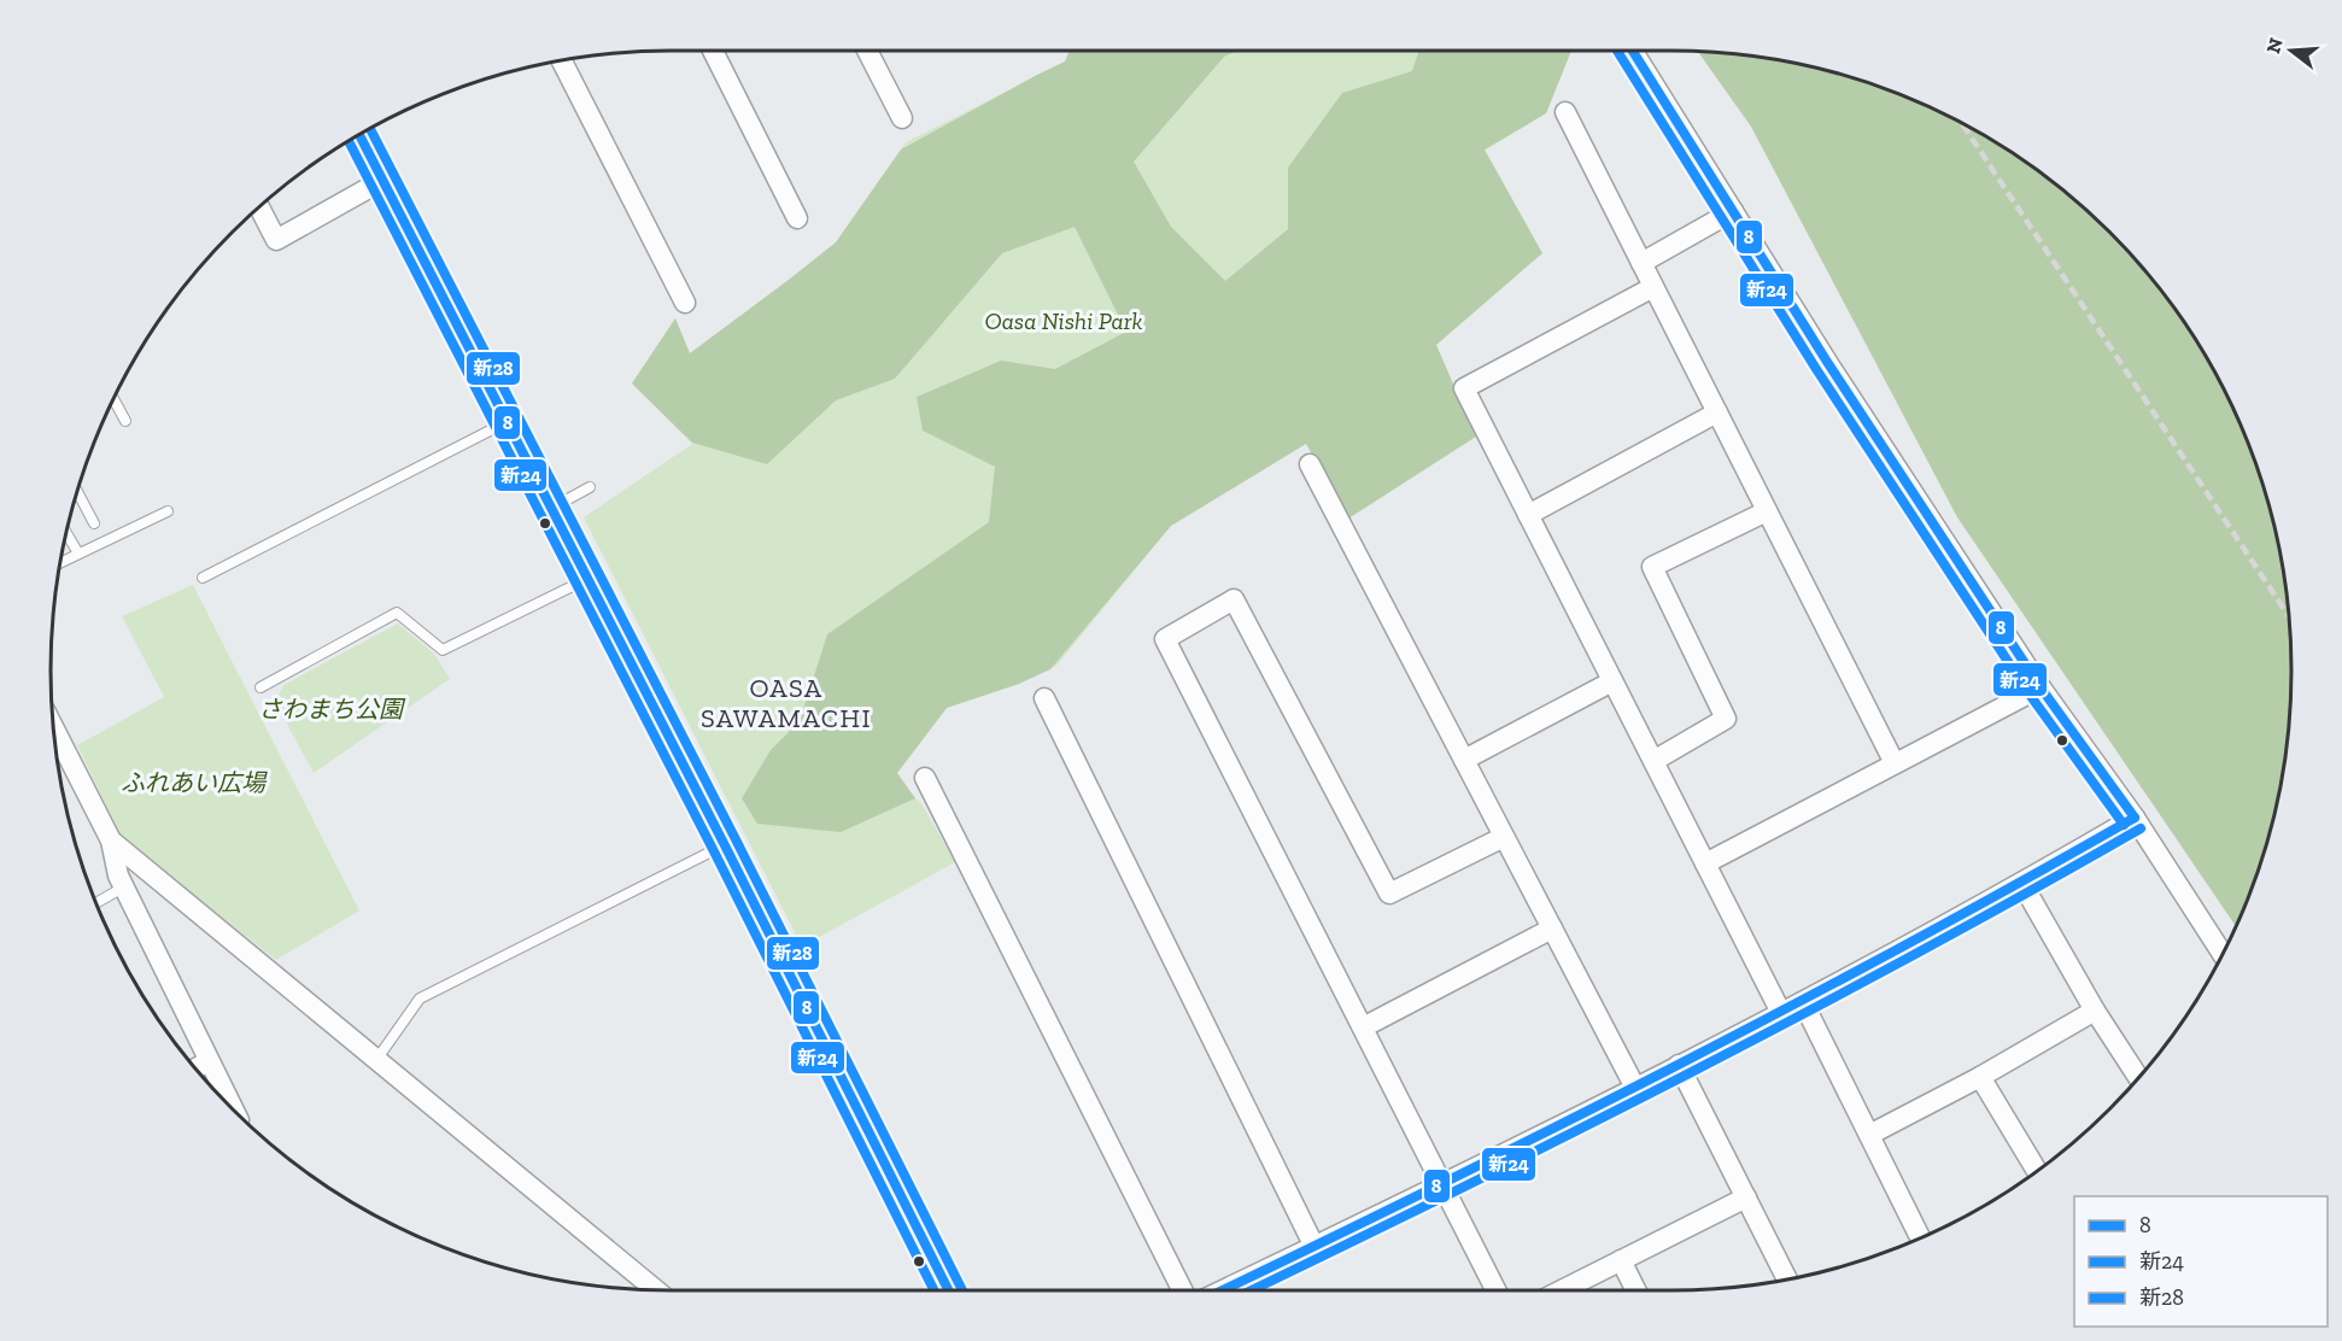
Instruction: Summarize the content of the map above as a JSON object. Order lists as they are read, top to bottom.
{
  "districts": ["OASA SAWAMACHI"],
  "parks": ["Oasa Nishi Park", "さわまち公園", "ふれあい広場"],
  "lines": ["transit line 8", "transit line 新24", "transit line 新28"],
  "legend": ["8", "新24", "新28"],
  "north": "left"
}
